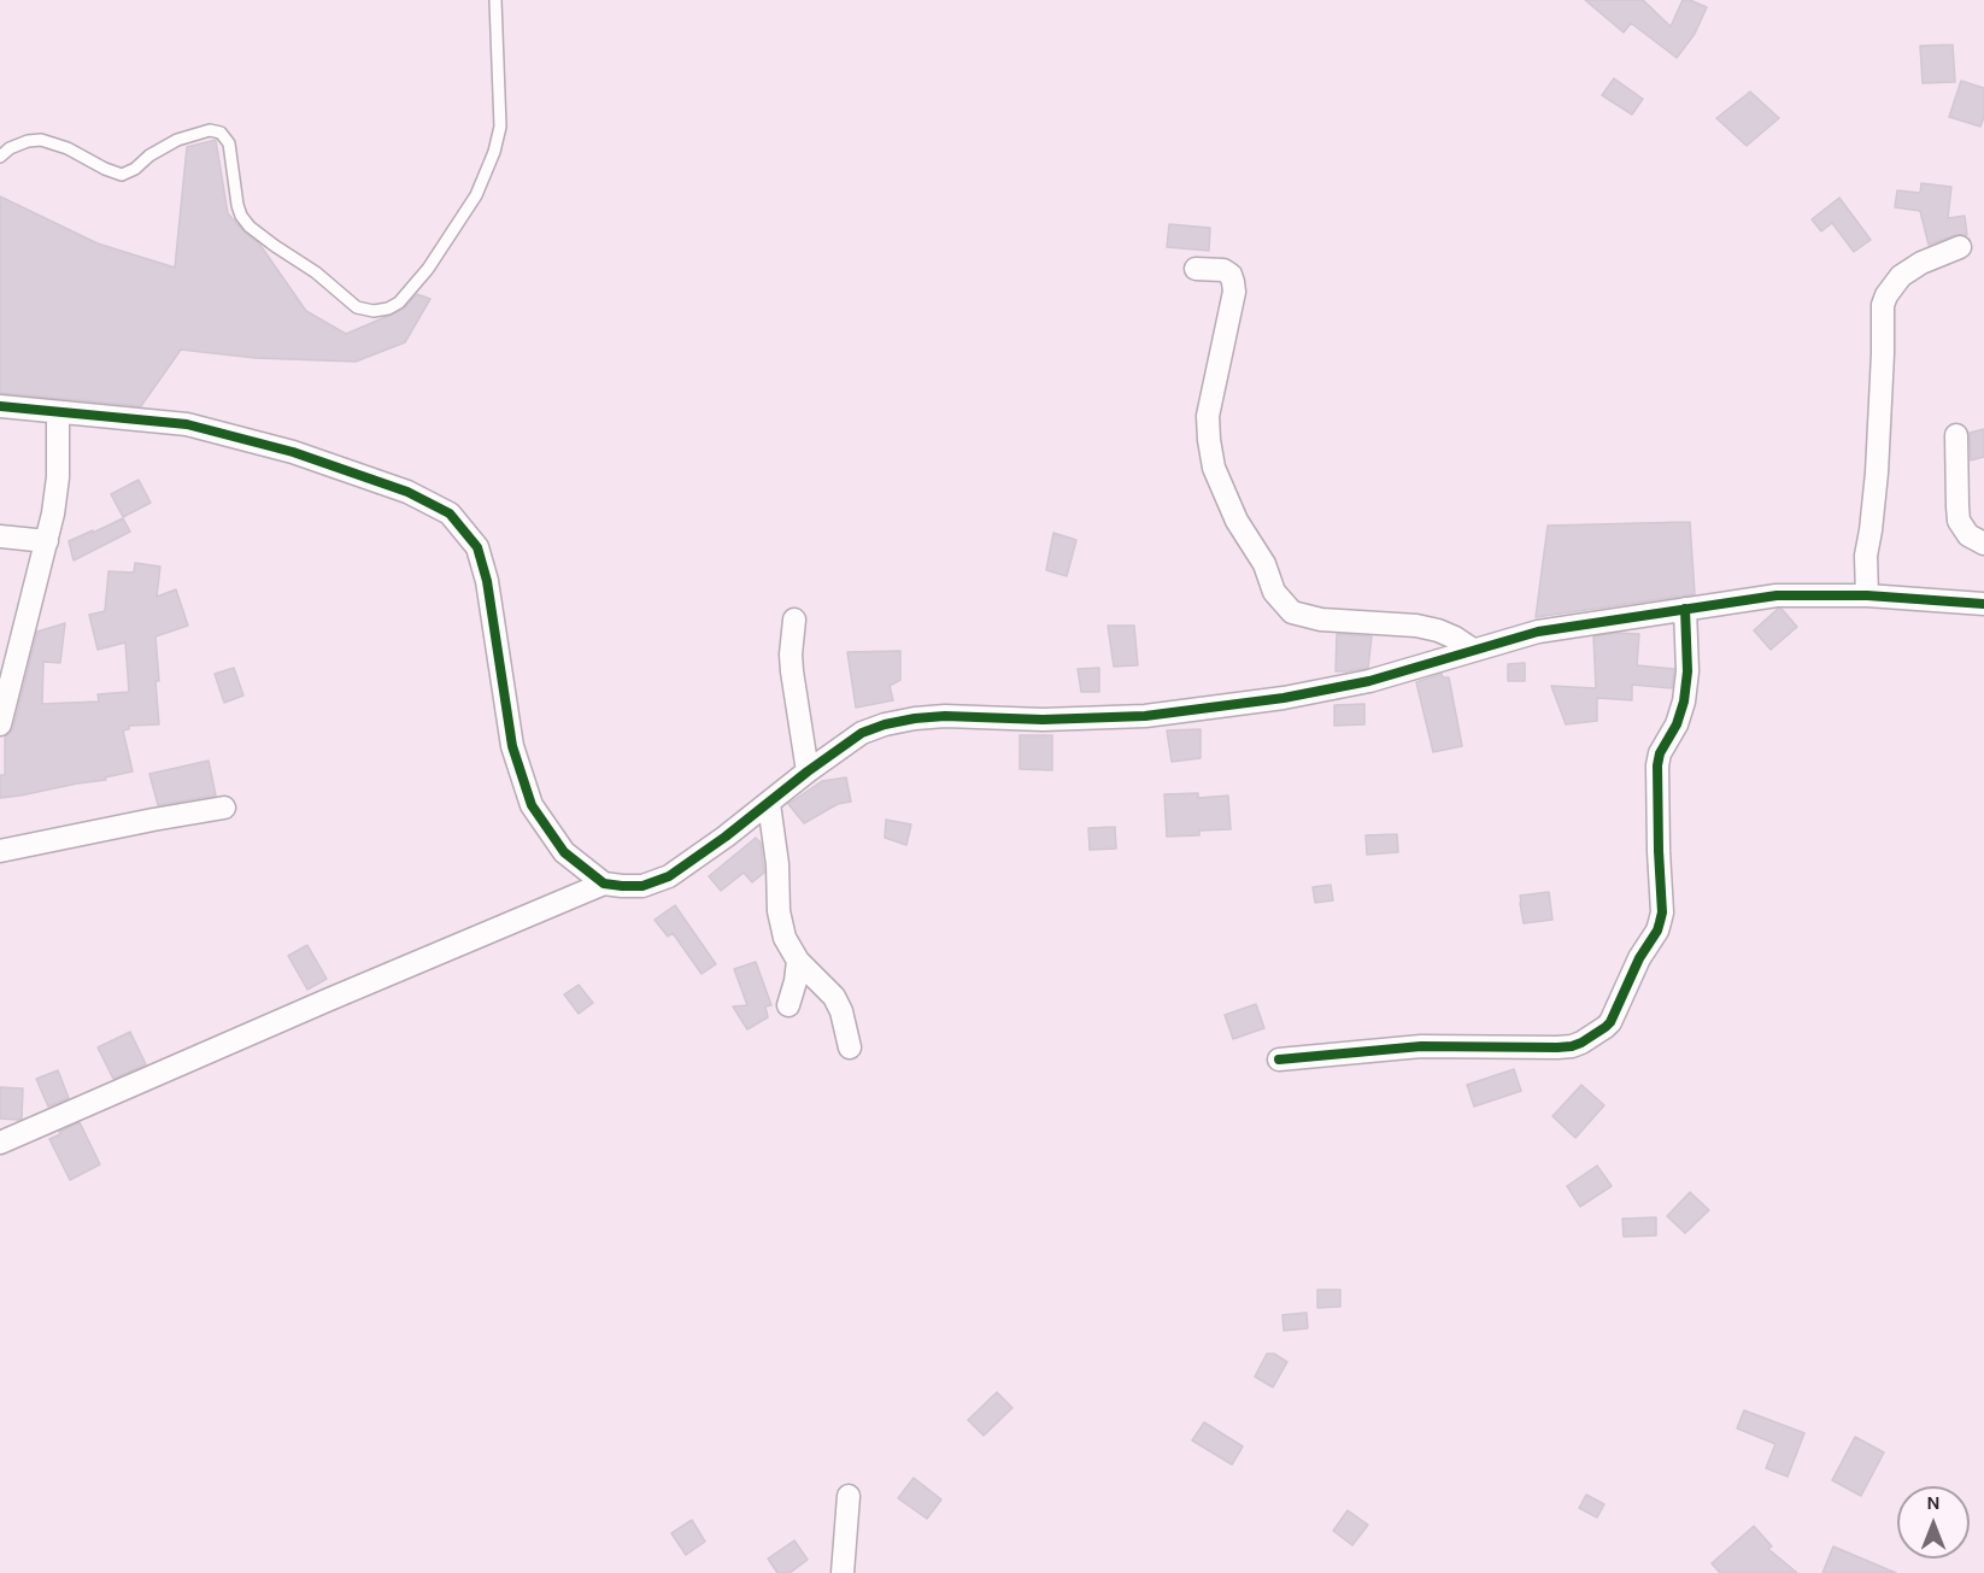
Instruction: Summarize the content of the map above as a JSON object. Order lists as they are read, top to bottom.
{
  "north": "top"
}
